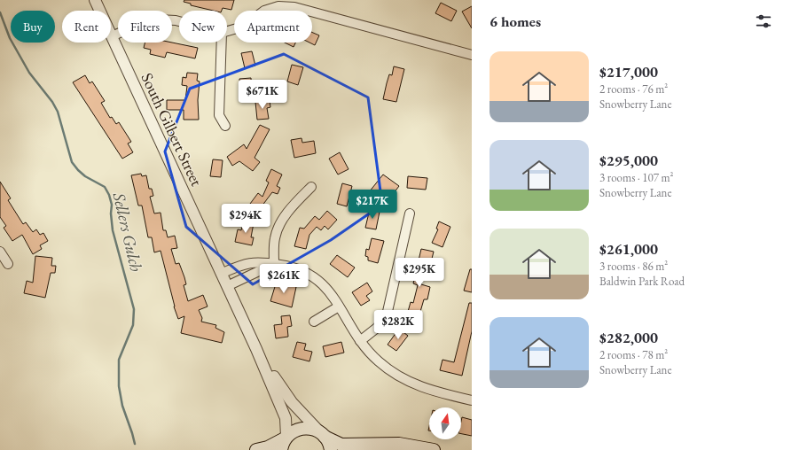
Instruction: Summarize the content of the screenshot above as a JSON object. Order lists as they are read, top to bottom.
{
  "streets": {
    "street": ["South Gilbert Street"]
  },
  "water": ["Sellers Gulch"],
  "north": "top",
  "page": {
    "heading": "6 homes",
    "chip": [
      "Buy",
      "Rent",
      "Filters",
      "New",
      "Apartment"
    ],
    "list": [
      {
        "name": "$217,000",
        "note": "2 rooms · 76 m² · Snowberry Lane"
      },
      {
        "name": "$295,000",
        "note": "3 rooms · 107 m² · Snowberry Lane"
      },
      {
        "name": "$261,000",
        "note": "3 rooms · 86 m² · Baldwin Park Road"
      },
      {
        "name": "$282,000",
        "note": "2 rooms · 78 m² · Snowberry Lane"
      }
    ],
    "price": [
      "$671K",
      "$217K",
      "$294K",
      "$295K",
      "$261K",
      "$282K"
    ]
  }
}
